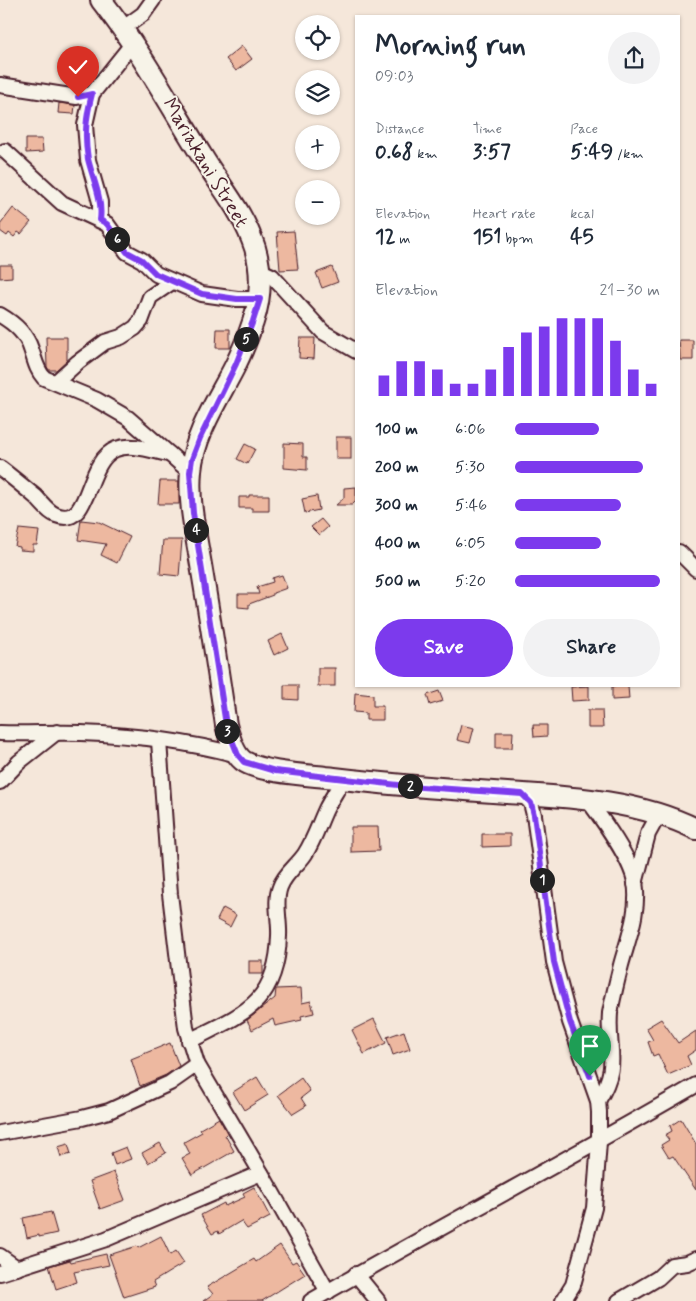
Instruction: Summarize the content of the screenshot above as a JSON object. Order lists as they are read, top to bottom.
{
  "streets": {
    "street": ["Mariakani Street"]
  },
  "page": {
    "map_buttons": ["+", "−"],
    "heading": ["Morning run", "09:03"],
    "stats": [
      ["Distance", "0.68 km"],
      ["Time", "3:57"],
      ["Pace", "5:49 /km"],
      ["Elevation", "12 m"],
      ["Heart rate", "151 bpm"],
      ["kcal", "45"]
    ],
    "pins": [
      "6",
      "5",
      "4",
      "3",
      "2",
      "1"
    ],
    "chart": ["Elevation", "21–30 m"],
    "list": [
      {
        "name": "100 m",
        "note": "6:06"
      },
      {
        "name": "200 m",
        "note": "5:30"
      },
      {
        "name": "300 m",
        "note": "5:46"
      },
      {
        "name": "400 m",
        "note": "6:05"
      },
      {
        "name": "500 m",
        "note": "5:20"
      }
    ],
    "buttons": ["Save", "Share"]
  }
}
